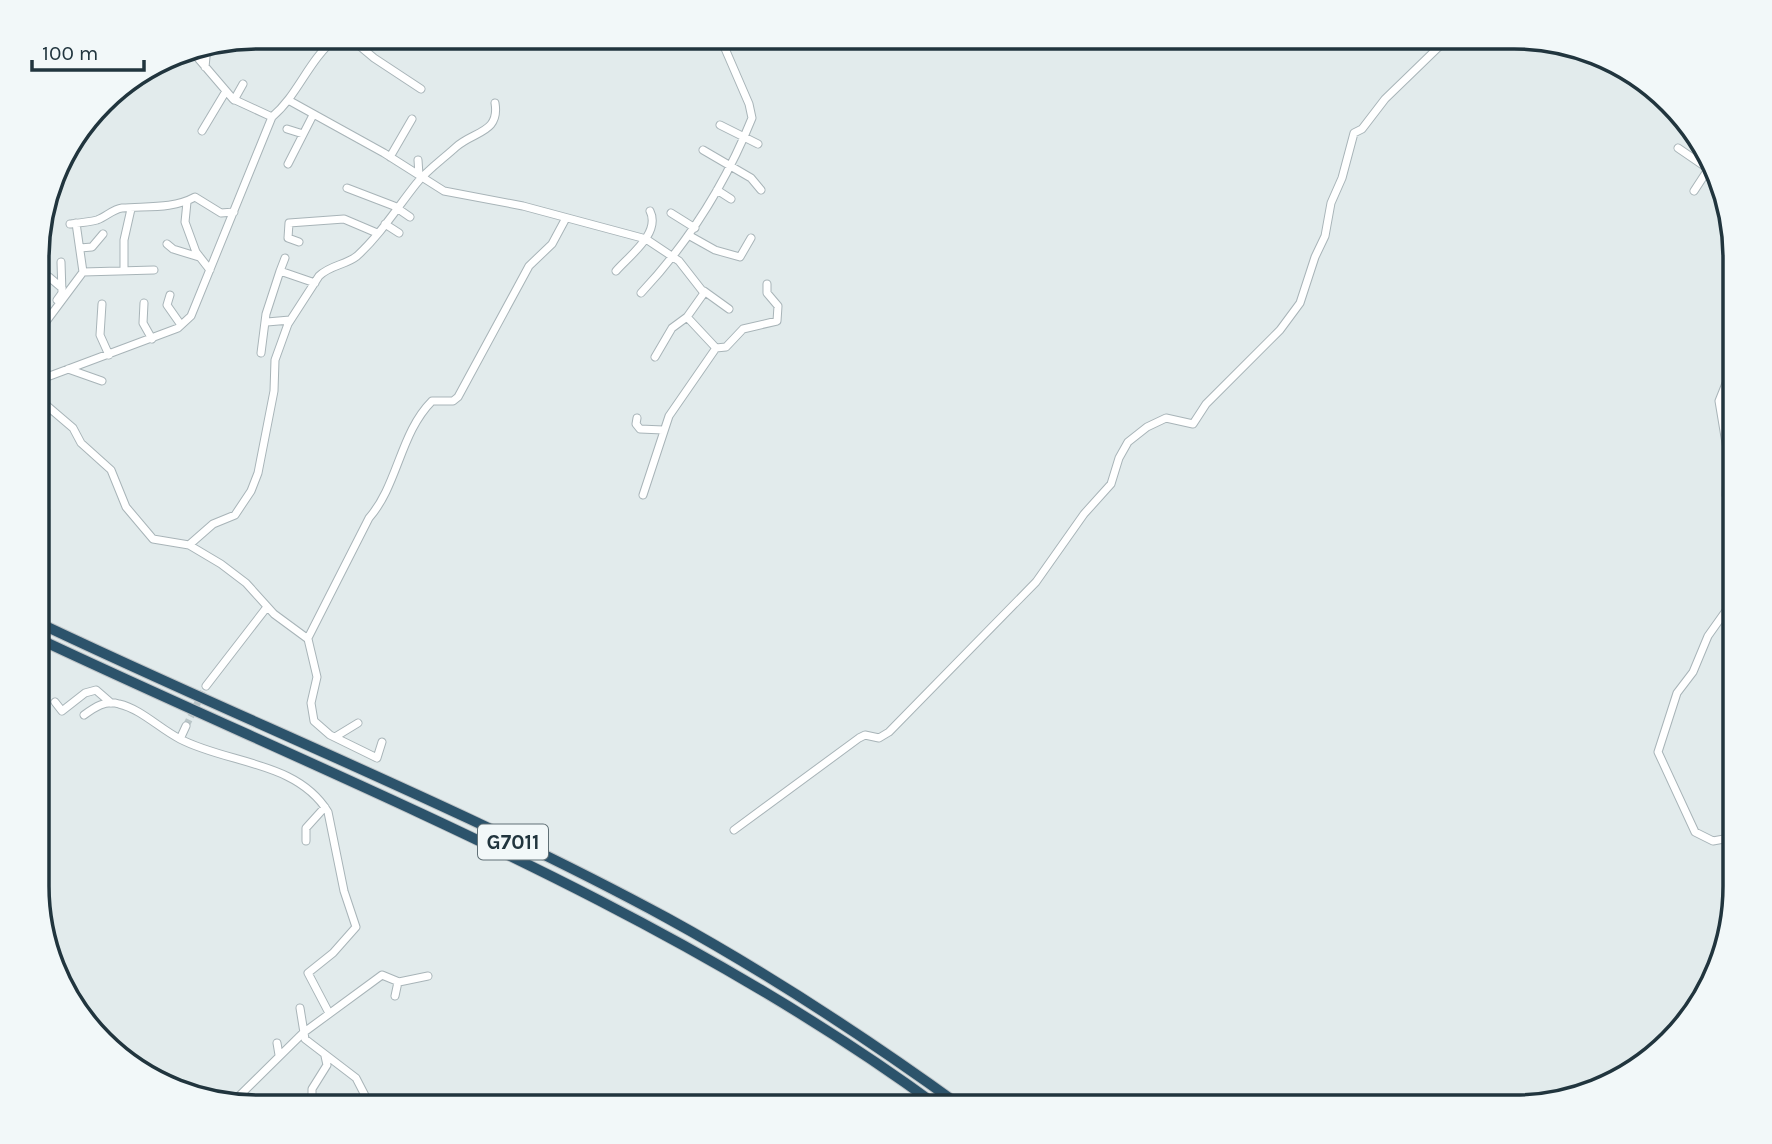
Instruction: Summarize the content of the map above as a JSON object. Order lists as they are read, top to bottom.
{
  "streets": {
    "highway": ["G7011"]
  },
  "scale_bar": "100 m"
}
